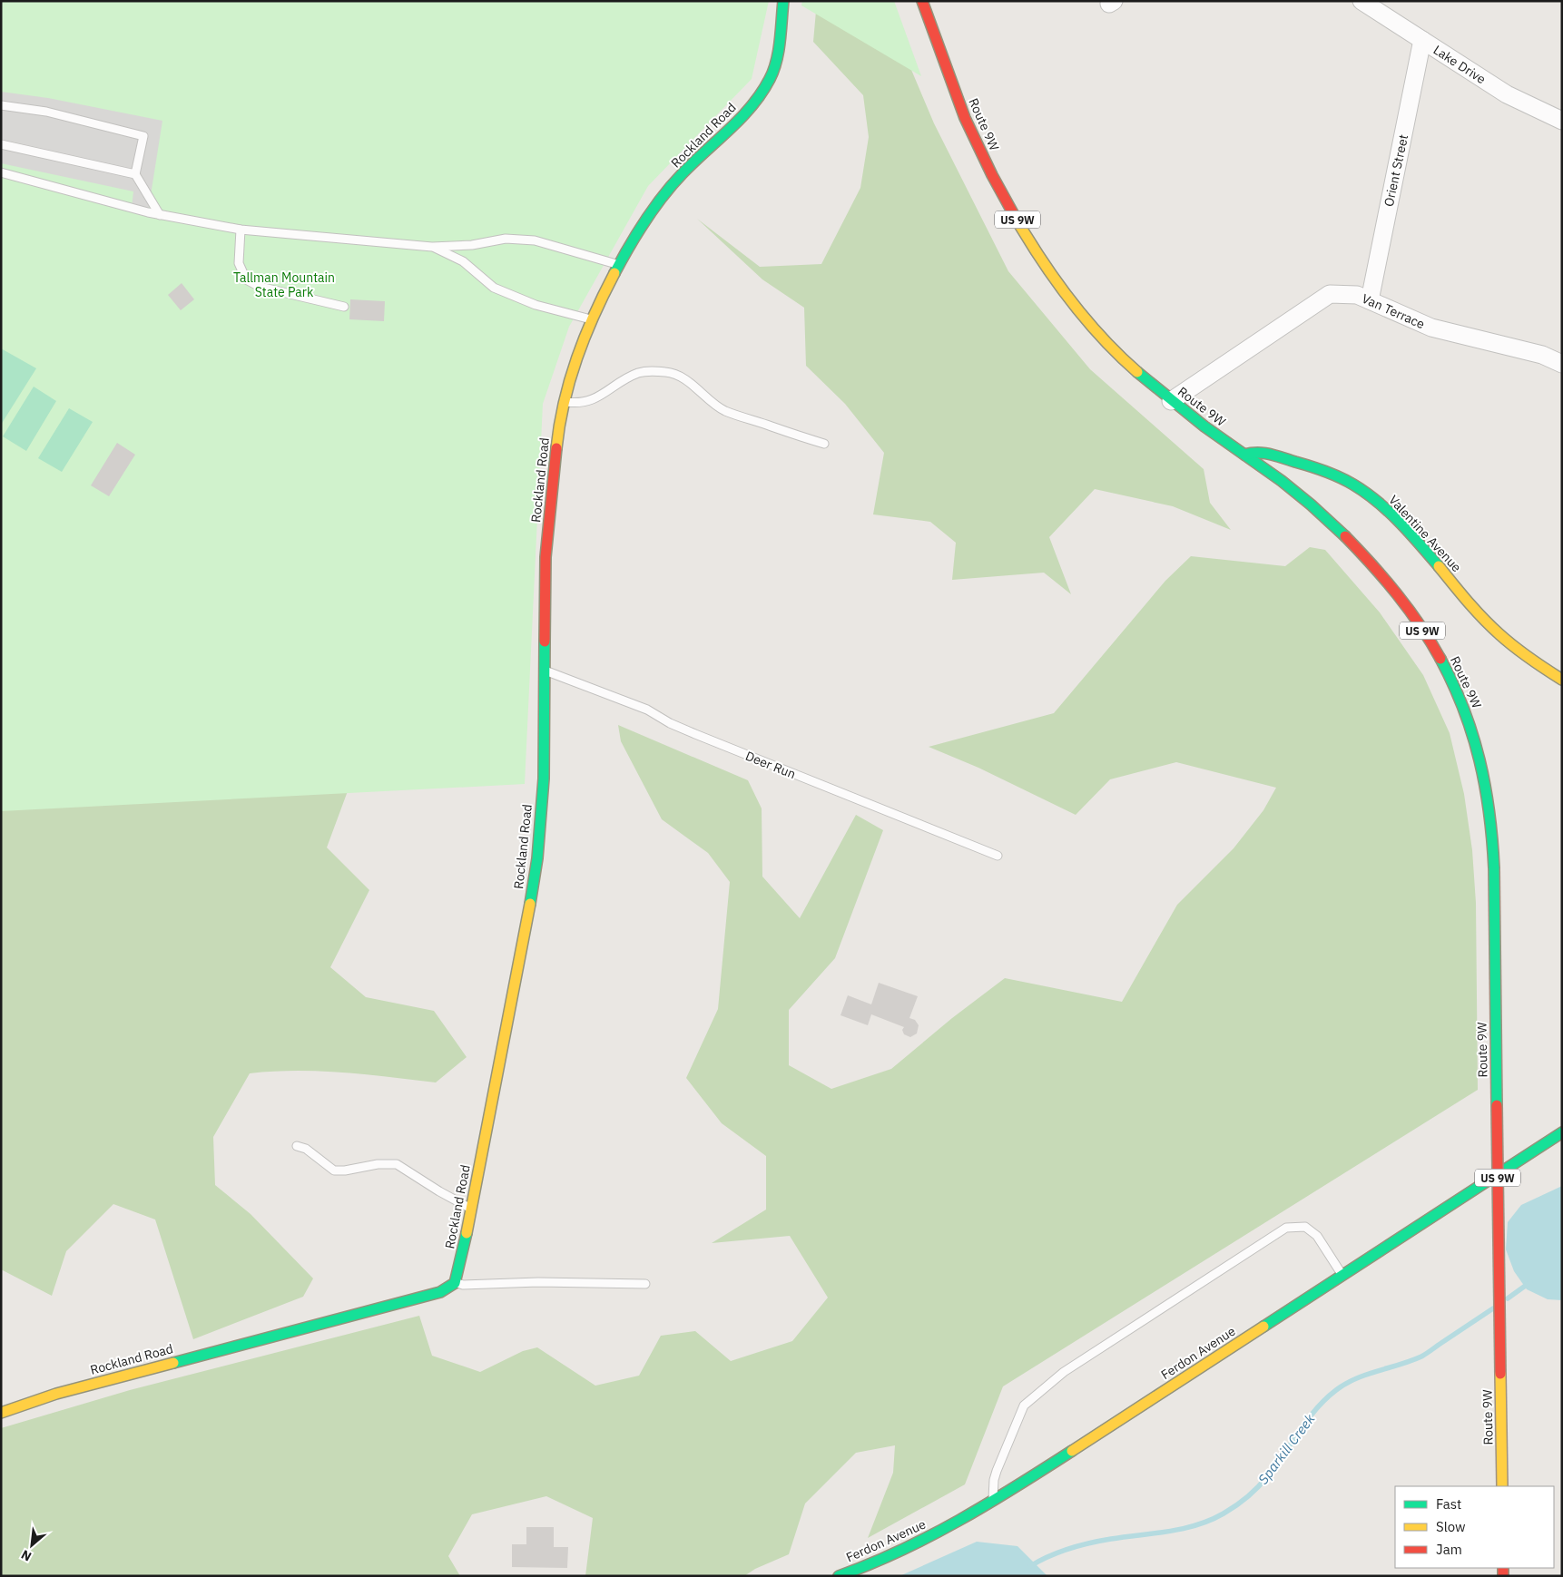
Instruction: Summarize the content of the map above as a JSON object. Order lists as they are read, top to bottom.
{
  "streets": {
    "street": [
      "Lake Drive",
      "Route 9W",
      "Rockland Road",
      "Orient Street",
      "US 9W",
      "Van Terrace",
      "Valentine Avenue",
      "Ferdon Avenue"
    ],
    "lane": ["Deer Run"]
  },
  "crossings": [
    ["Lake Drive", "Orient Street"],
    ["Route 9W", "Van Terrace"],
    ["Route 9W", "Valentine Avenue"],
    ["Rockland Road", "Deer Run"],
    ["Orient Street", "Van Terrace"]
  ],
  "water": ["Sparkill Creek"],
  "parks": ["Tallman Mountain State Park"],
  "legend": ["Fast", "Slow", "Jam"],
  "north": "bottom left"
}
